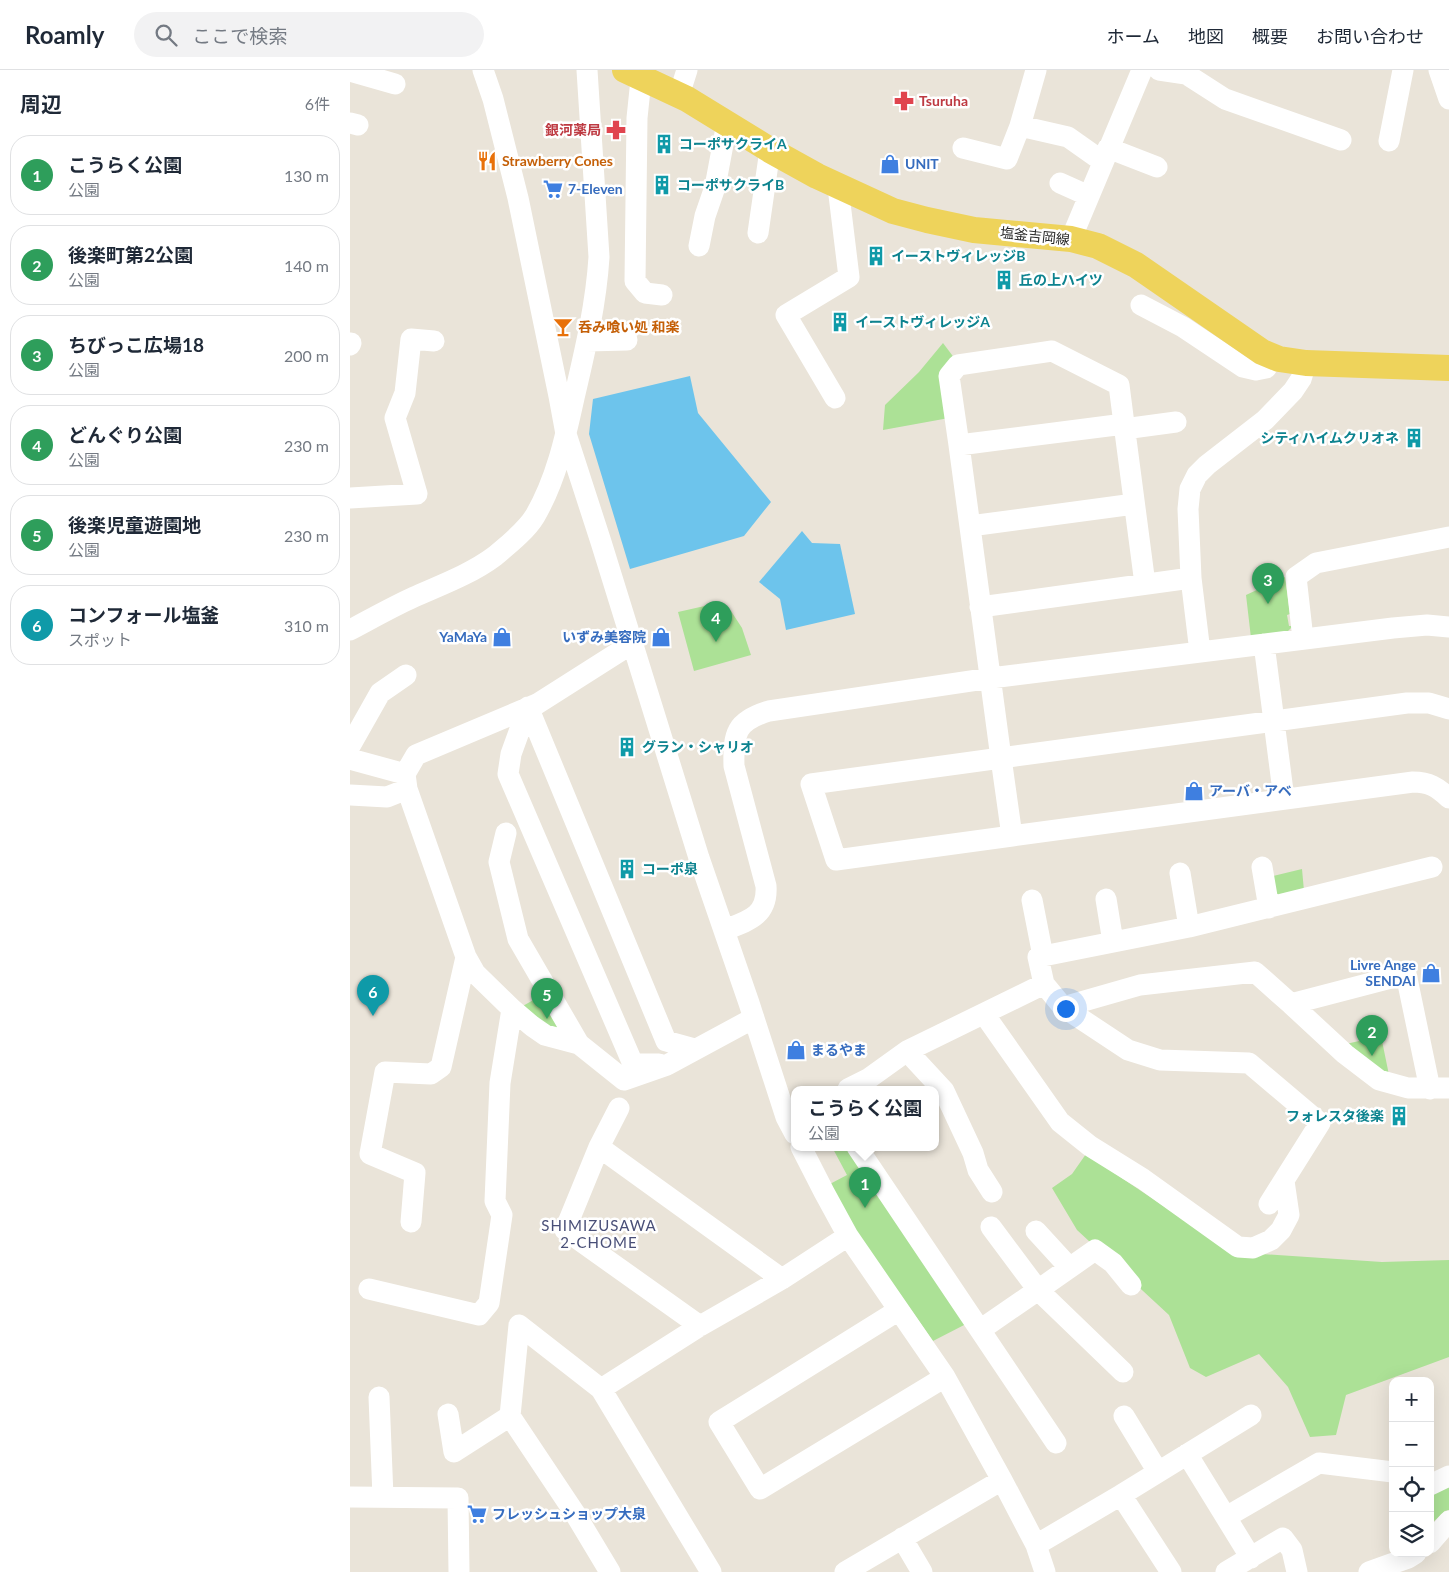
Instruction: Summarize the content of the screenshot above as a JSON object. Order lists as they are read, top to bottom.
{
  "streets": {
    "main road": ["塩釜吉岡線"]
  },
  "districts": ["SHIMIZUSAWA 2-CHOME"],
  "places": {
    "pharmacy": ["Tsuruha", "銀河薬局"],
    "building": [
      "コーポサクライA",
      "コーポサクライB",
      "イーストヴィレッジB",
      "丘の上ハイツ",
      "イーストヴィレッジA",
      "シティハイムクリオネ",
      "グラン・シャリオ",
      "コーポ泉",
      "フォレスタ後楽"
    ],
    "restaurant": ["Strawberry Cones"],
    "shop": [
      "UNIT",
      "YaMaYa",
      "いずみ美容院",
      "アーバ・アベ",
      "Livre Ange SENDAI",
      "まるやま"
    ],
    "supermarket": ["7-Eleven", "フレッシュショップ大泉"],
    "bar": ["呑み喰い処 和楽"]
  },
  "page": {
    "header": "Roamly",
    "search": "ここで検索",
    "nav": [
      "ホーム",
      "地図",
      "概要",
      "お問い合わせ"
    ],
    "heading": ["周辺", "6件"],
    "list": [
      {
        "mark": "1",
        "name": "こうらく公園",
        "note": "公園",
        "value": "130 m"
      },
      {
        "mark": "2",
        "name": "後楽町第2公園",
        "note": "公園",
        "value": "140 m"
      },
      {
        "mark": "3",
        "name": "ちびっこ広場18",
        "note": "公園",
        "value": "200 m"
      },
      {
        "mark": "4",
        "name": "どんぐり公園",
        "note": "公園",
        "value": "230 m"
      },
      {
        "mark": "5",
        "name": "後楽児童遊園地",
        "note": "公園",
        "value": "230 m"
      },
      {
        "mark": "6",
        "name": "コンフォール塩釜",
        "note": "スポット",
        "value": "310 m"
      }
    ],
    "pins": [
      "3",
      "4",
      "6",
      "5",
      "2",
      "1"
    ],
    "popup": ["こうらく公園", "公園"],
    "map_buttons": ["+", "−"]
  }
}
